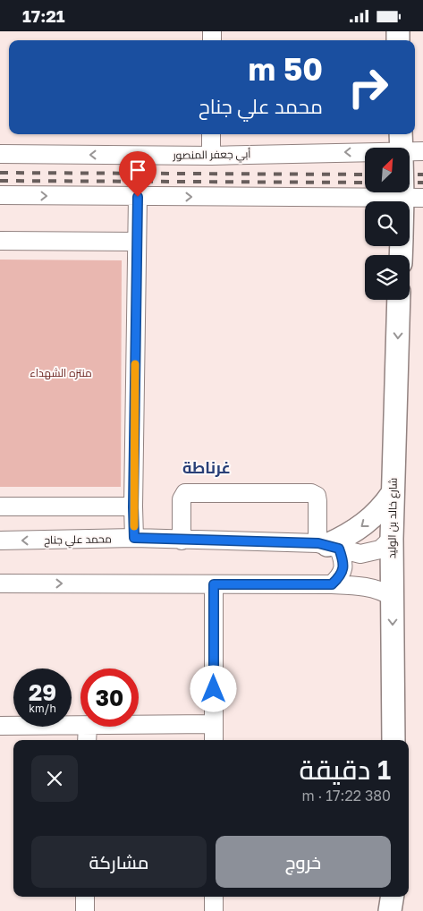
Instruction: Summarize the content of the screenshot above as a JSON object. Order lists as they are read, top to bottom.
{
  "streets": {
    "main road": ["شارع خالد بن الوليد"],
    "street": ["أبي جعفر المنصور", "محمد علي جناح"]
  },
  "crossings": [
    ["شارع خالد بن الوليد", "محمد علي جناح"]
  ],
  "one_way": ["شارع خالد بن الوليد"],
  "districts": ["غرناطة"],
  "parks": ["منتزه الشهداء"],
  "north": "top right",
  "page": {
    "status": "17:21",
    "turn": ["50 m", "محمد علي جناح"],
    "speed": "29 km/h",
    "limit": "30",
    "heading": ["1 دقيقة", "380 m · 17:22"],
    "buttons": ["خروج", "مشاركة"]
  }
}
